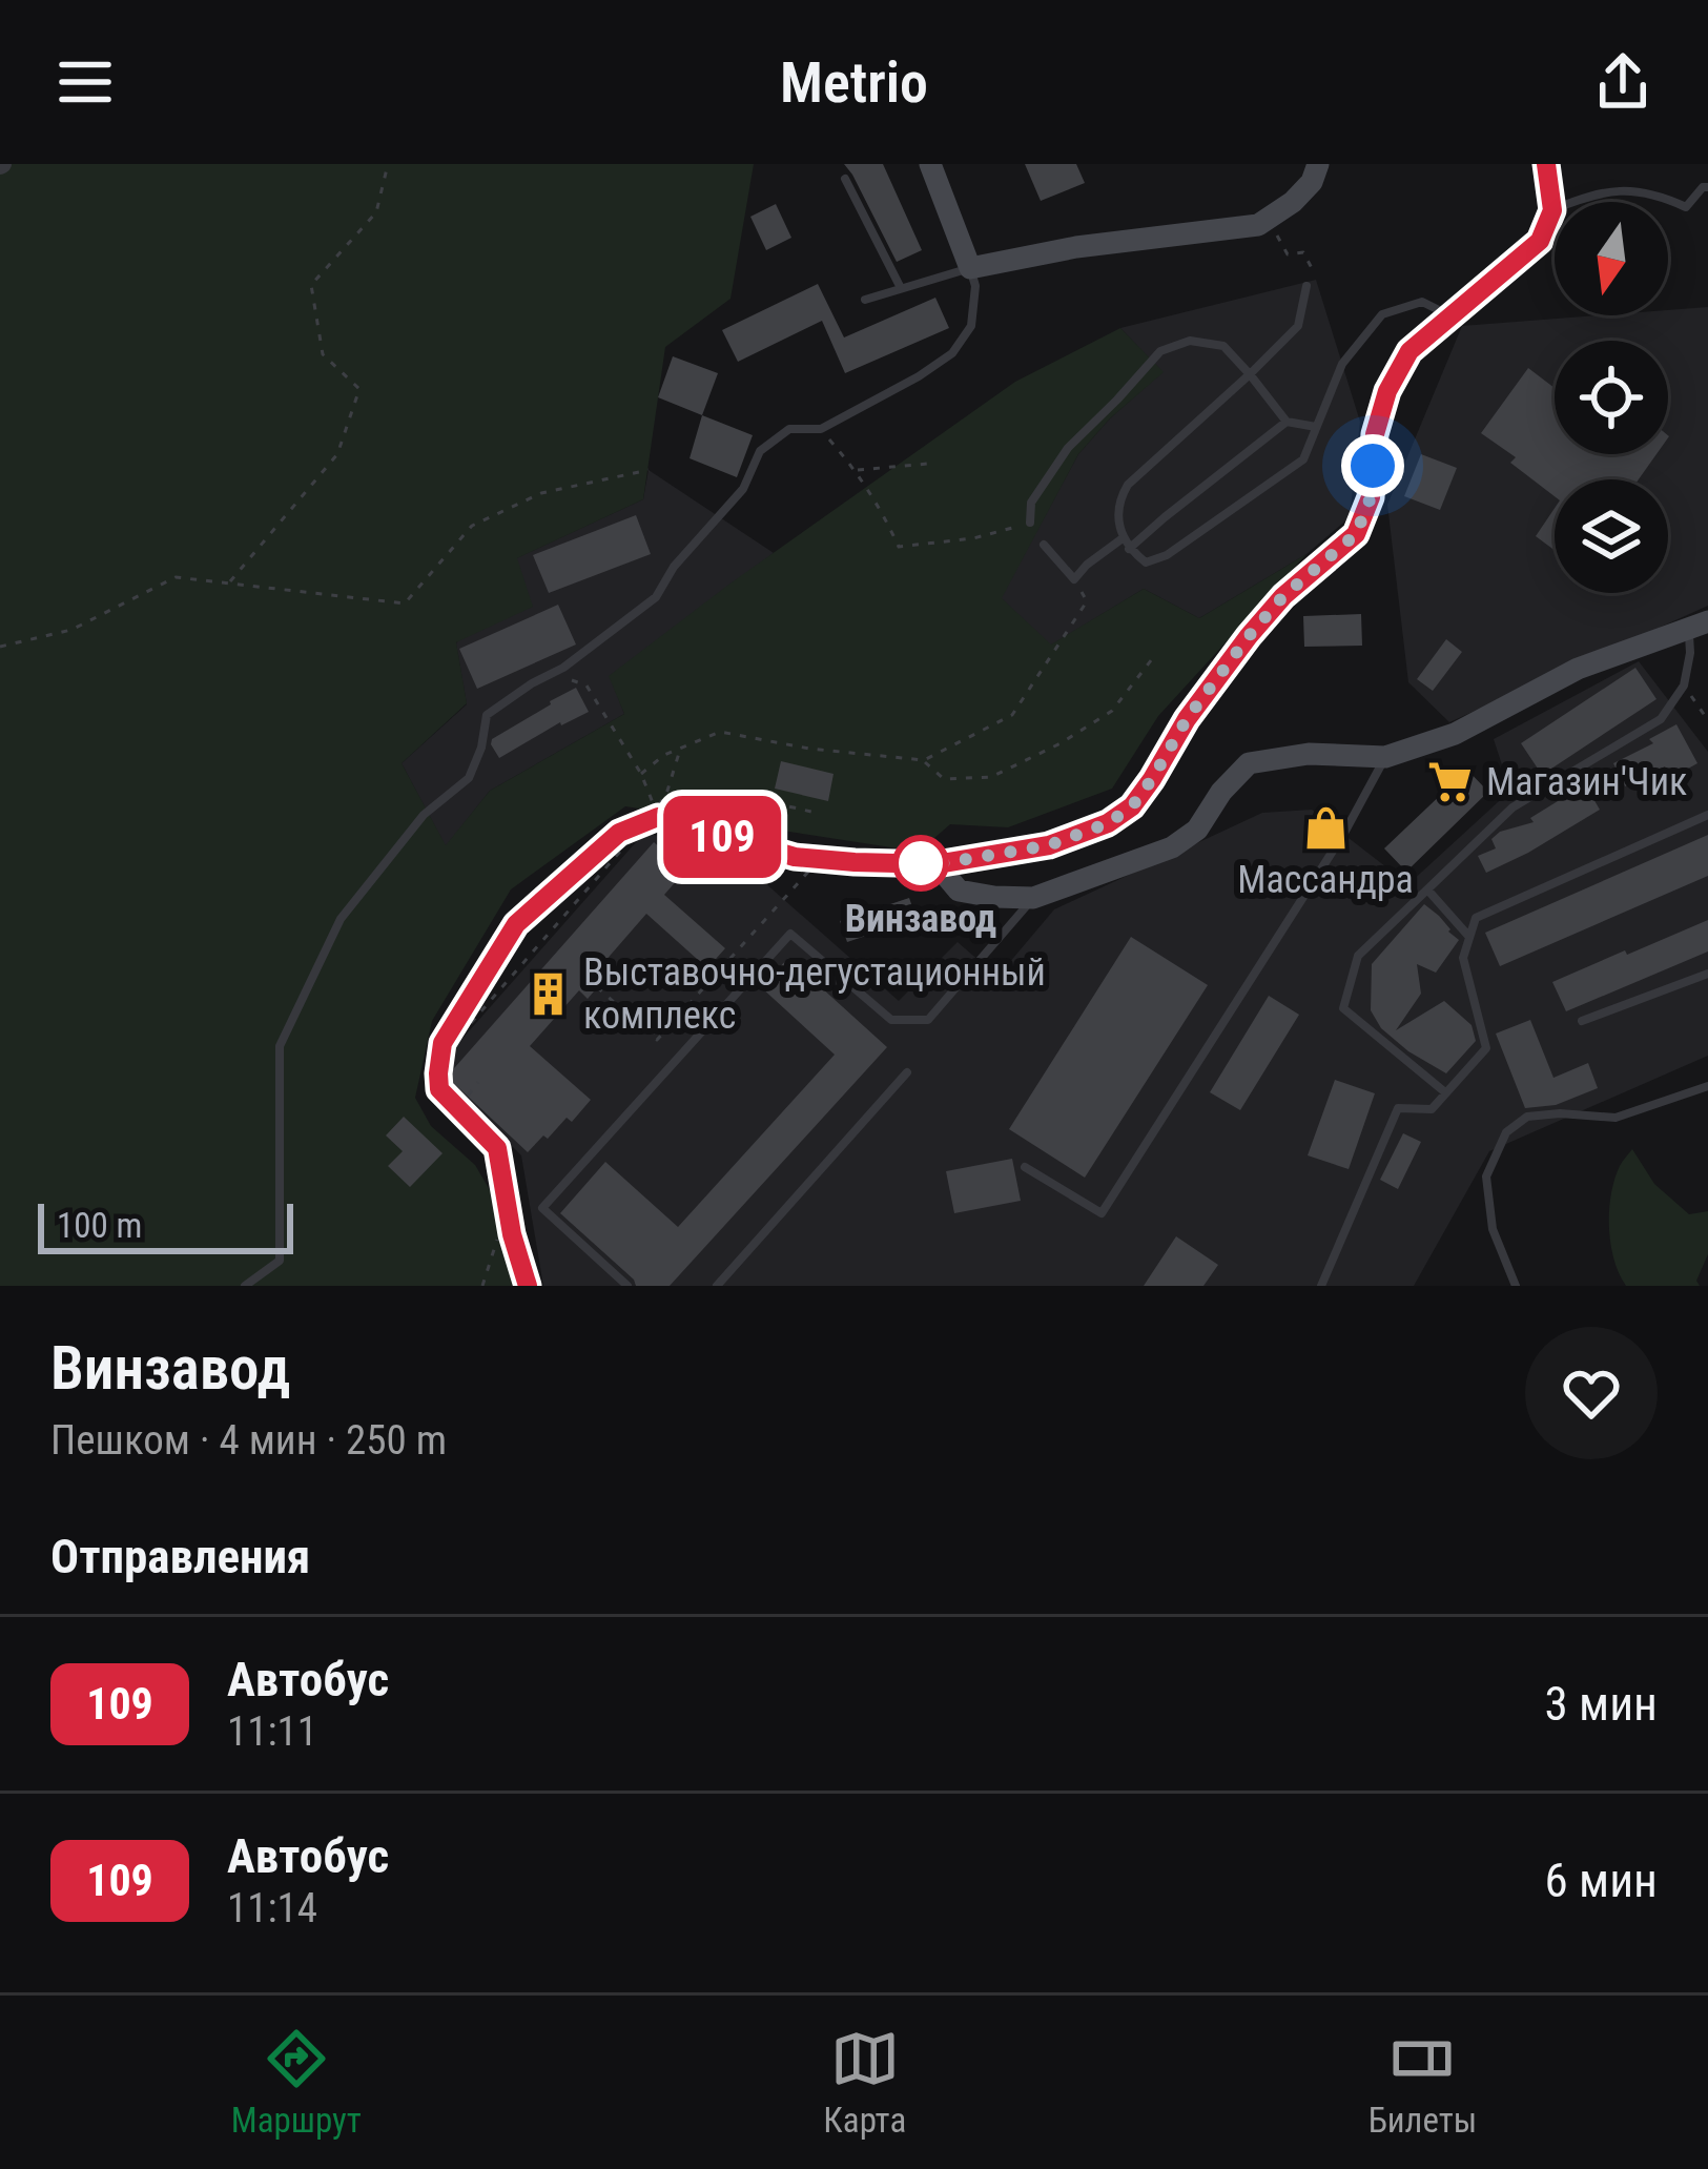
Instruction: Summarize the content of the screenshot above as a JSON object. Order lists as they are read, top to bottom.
{
  "places": {
    "supermarket": ["Магазин'Чик"],
    "shop": ["Массандра"],
    "other": ["Винзавод"],
    "building": ["Выставочно-дегустационный комплекс"]
  },
  "lines": ["bus line 109"],
  "scale_bar": "100 m",
  "north": "bottom",
  "page": {
    "header": "Metrio",
    "on_map": "109",
    "scale": "100 m",
    "heading": [
      ["Винзавод", "Пешком · 4 мин · 250 m"],
      "Отправления"
    ],
    "list": [
      {
        "mark": "109",
        "name": "Автобус",
        "note": "11:11",
        "value": "3 мин"
      },
      {
        "mark": "109",
        "name": "Автобус",
        "note": "11:14",
        "value": "6 мин"
      }
    ],
    "tabs": ["Маршрут", "Карта", "Билеты"]
  }
}
